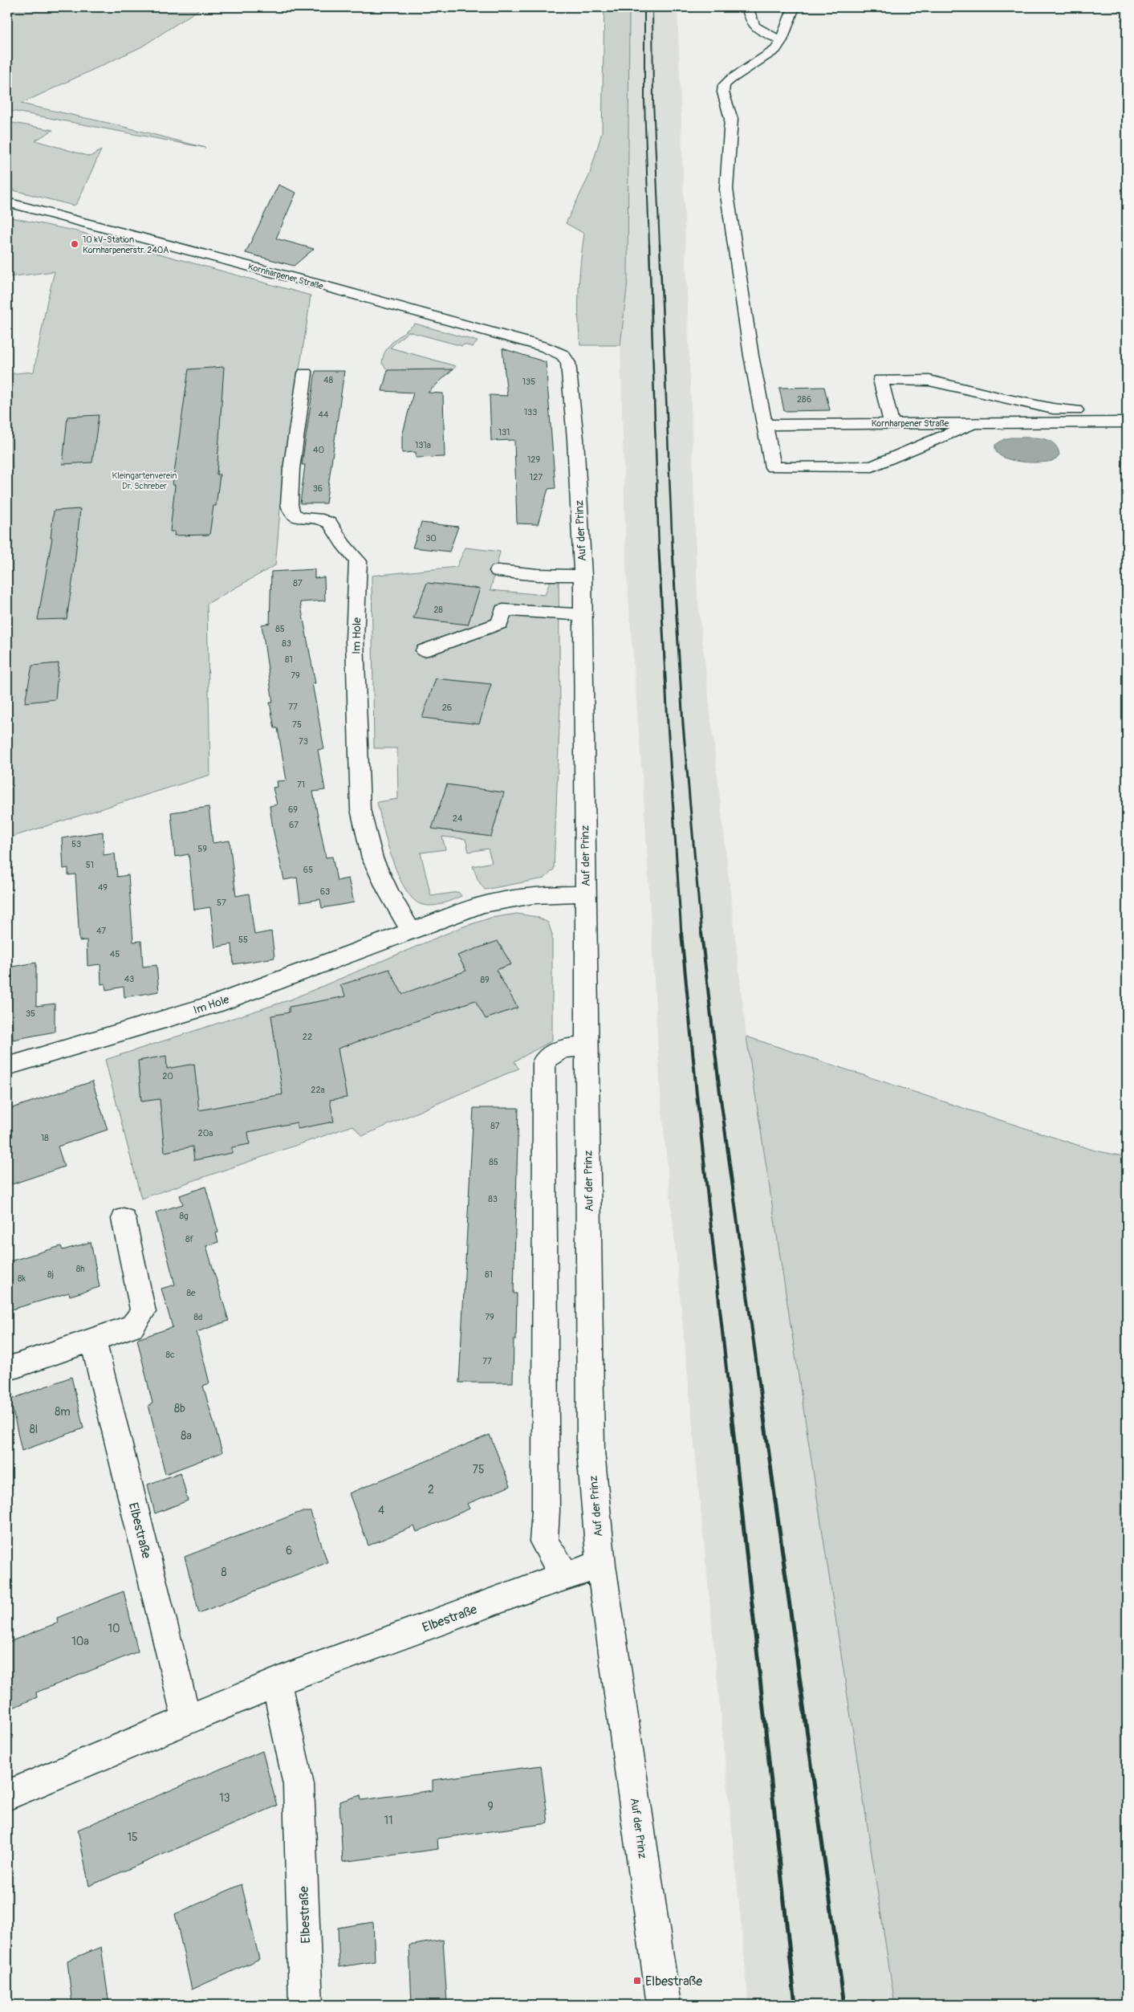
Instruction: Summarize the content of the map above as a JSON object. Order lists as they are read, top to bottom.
{
  "streets": {
    "street": [
      "Kornharpener Straße",
      "Auf der Prinz",
      "Im Hole",
      "Elbestraße"
    ]
  },
  "crossings": [
    ["Kornharpener Straße", "Auf der Prinz"],
    ["Auf der Prinz", "Im Hole"],
    ["Auf der Prinz", "Elbestraße"]
  ],
  "parks": ["Kleingartenverein Dr. Schreber"],
  "places": {
    "other": ["10 kV-Station Kornharpenerstr. 240A"],
    "transit": ["Elbestraße"]
  },
  "house_numbers": [
    "48",
    "135",
    "286",
    "133",
    "44",
    "131",
    "131a",
    "40",
    "129",
    "127",
    "36",
    "30",
    "87",
    "28",
    "85",
    "83",
    "81",
    "79",
    "77",
    "26",
    "75",
    "73",
    "71",
    "69",
    "24",
    "67",
    "53",
    "59",
    "51",
    "65",
    "49",
    "63",
    "57",
    "47",
    "55",
    "45",
    "43",
    "89",
    "35",
    "22",
    "20",
    "22a",
    "87",
    "20a",
    "18",
    "85",
    "83",
    "8g",
    "8f",
    "8h",
    "8j",
    "81",
    "8k",
    "8e",
    "8d",
    "79",
    "8c",
    "77",
    "8b",
    "8m",
    "8l",
    "8a",
    "75",
    "2",
    "4",
    "6",
    "8",
    "10",
    "10a",
    "13",
    "9",
    "11",
    "15"
  ]
}
